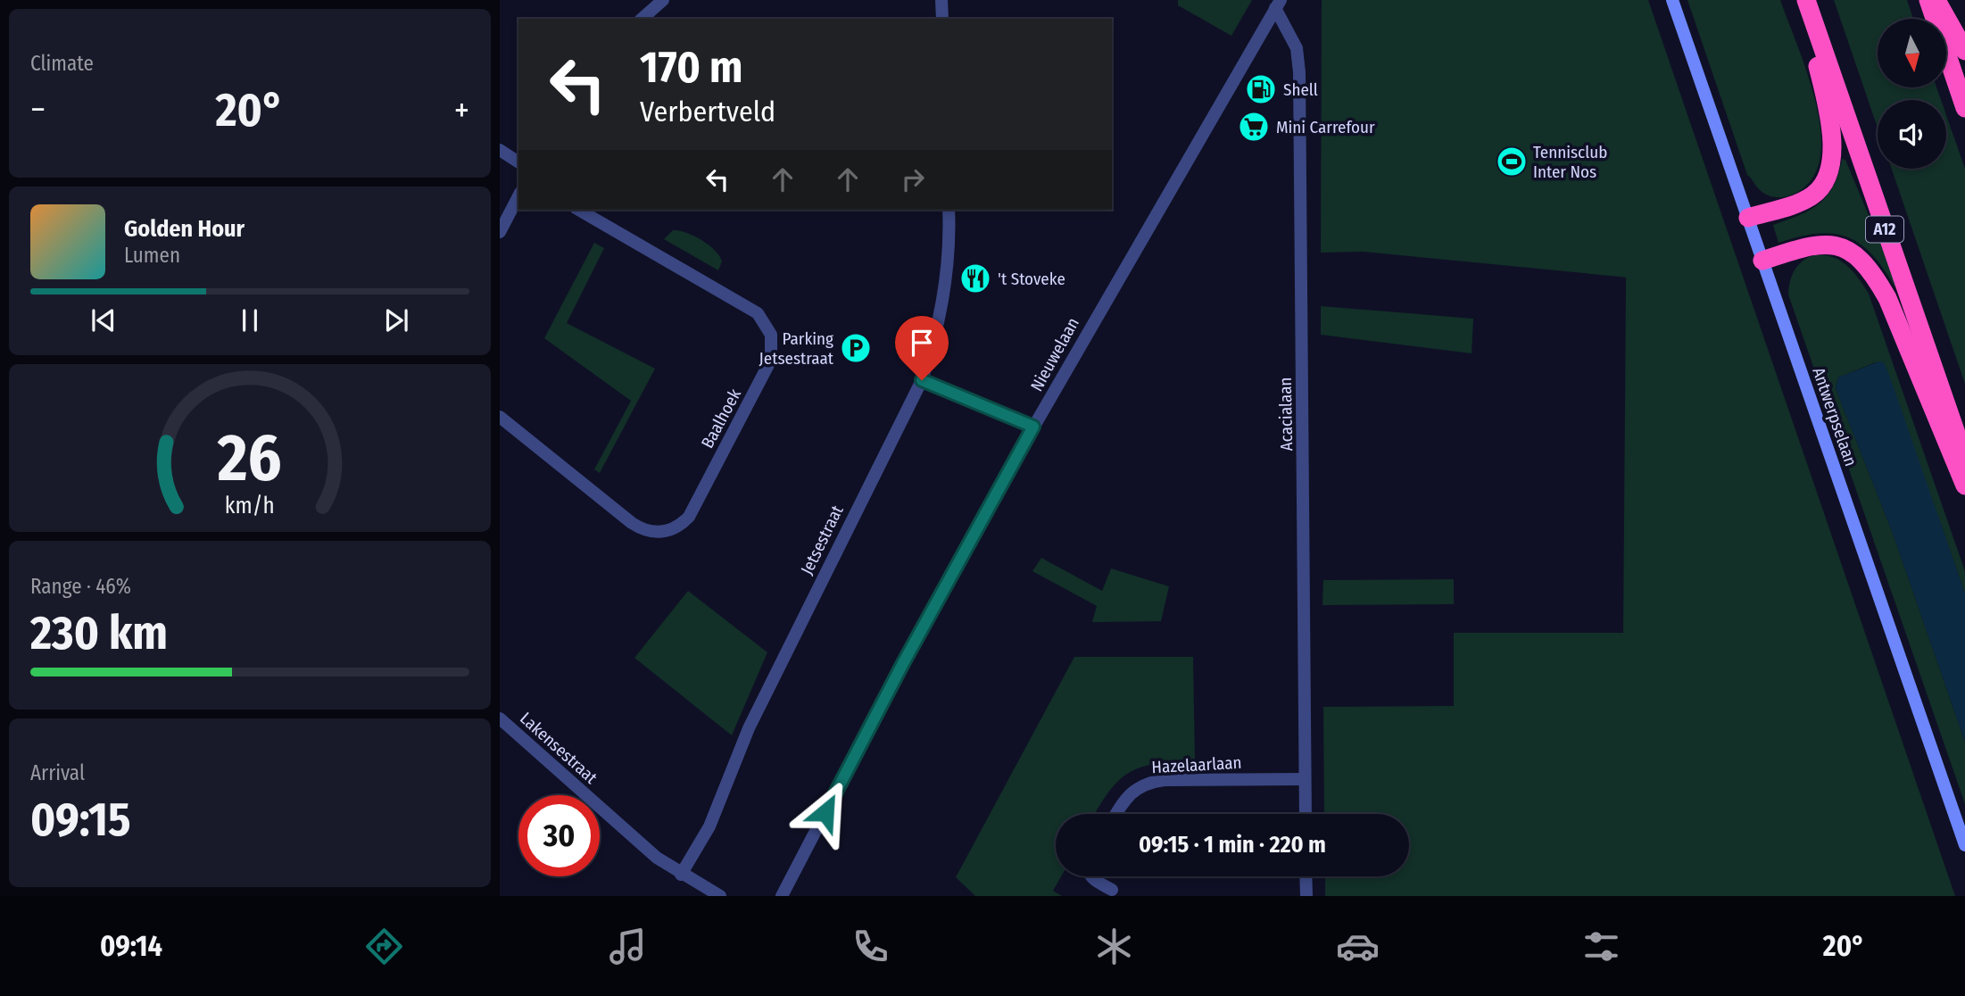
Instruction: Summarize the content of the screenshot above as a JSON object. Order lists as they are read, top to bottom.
{
  "streets": {
    "highway": ["A12"],
    "main road": ["Antwerpselaan"],
    "street": [
      "Nieuwelaan",
      "Acacialaan",
      "Baalhoek",
      "Jetsestraat",
      "Lakensestraat",
      "Hazelaarlaan"
    ]
  },
  "crossings": [
    ["Nieuwelaan", "Acacialaan"],
    ["Acacialaan", "Hazelaarlaan"],
    ["Jetsestraat", "Lakensestraat"]
  ],
  "places": {
    "fuel station": ["Shell"],
    "supermarket": ["Mini Carrefour"],
    "sports": ["Tennisclub Inter Nos"],
    "restaurant": ["'t Stoveke"],
    "parking": ["Parking Jetsestraat"]
  },
  "north": "bottom",
  "page": {
    "tile": [
      "Climate",
      ["Range · 46%", "230 km"],
      ["Arrival", "09:15"]
    ],
    "turn": ["170 m", "Verbertveld"],
    "heat": ["−", "20°", "+"],
    "song": ["Golden Hour", "Lumen"],
    "limit": "30",
    "trip": "09:15 · 1 min · 220 m",
    "tabs": ["09:14", "20°"],
    "gauge": ["26", "km/h"]
  }
}
